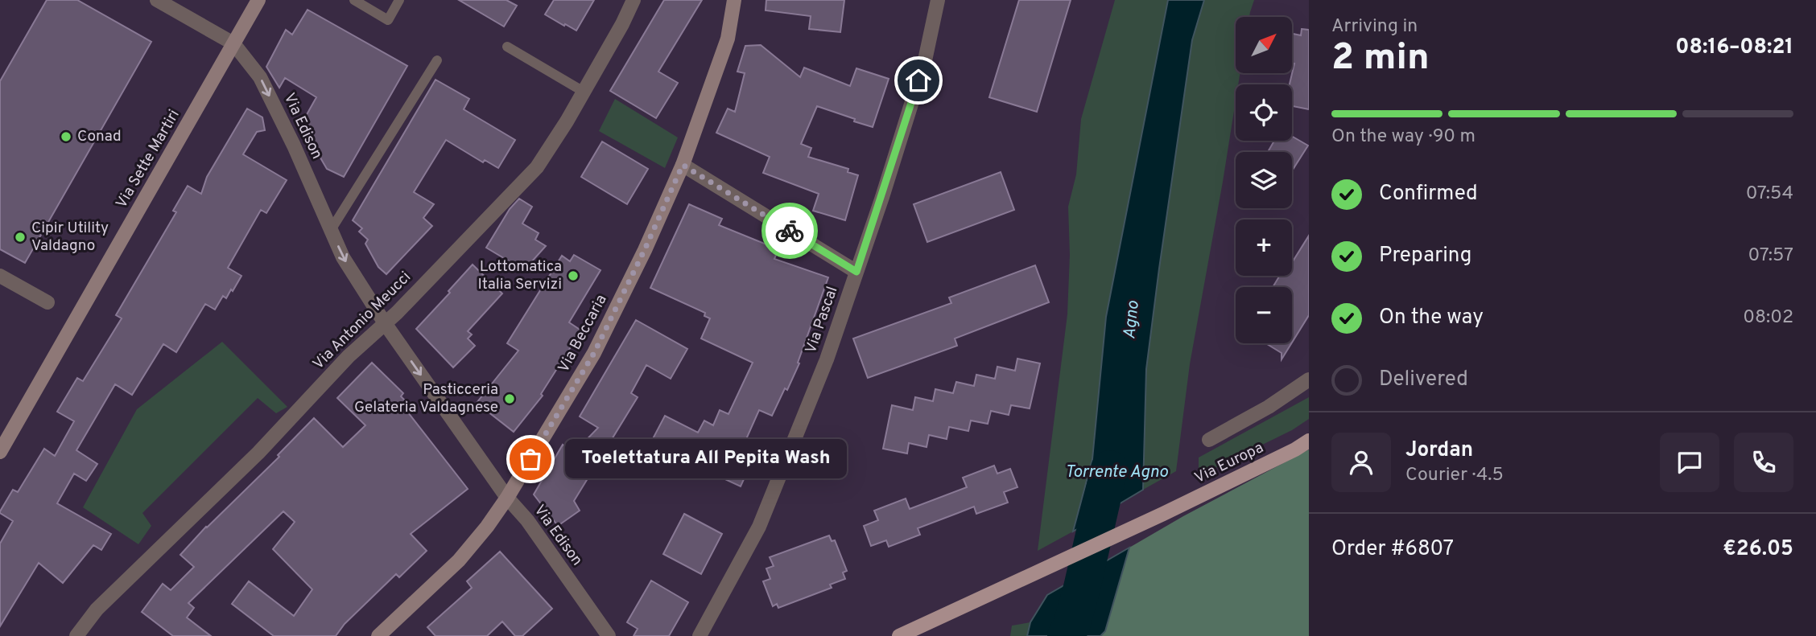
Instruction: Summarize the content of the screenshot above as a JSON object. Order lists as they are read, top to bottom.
{
  "streets": {
    "main road": ["Via Europa"],
    "street": [
      "Via Edison",
      "Via Sette Martiri",
      "Via Pascal",
      "Via Antonio Meucci",
      "Via Beccaria"
    ]
  },
  "crossings": [
    ["Via Edison", "Via Sette Martiri"],
    ["Via Edison", "Via Antonio Meucci"],
    ["Via Edison", "Via Beccaria"]
  ],
  "one_way": ["Via Edison"],
  "water": ["Agno", "Torrente Agno"],
  "places": [
    "Conad",
    "Cipir Utility Valdagno",
    "Lottomatica Italia Servizi",
    "Pasticceria Gelateria Valdagnese",
    "Toelettatura All Pepita Wash"
  ],
  "north": "top right",
  "page": {
    "heading": ["2 min", "Arriving in", "08:16–08:21"],
    "panel": [
      "Jordan",
      "Courier · 4.5",
      "Order #6807",
      "€26.05"
    ],
    "map_buttons": ["+", "−"],
    "bar": "On the way · 90 m",
    "list": [
      ["Confirmed", "07:54"],
      ["Preparing", "07:57"],
      ["On the way", "08:02"],
      "Delivered"
    ],
    "bubble": "Toelettatura All Pepita Wash"
  }
}
